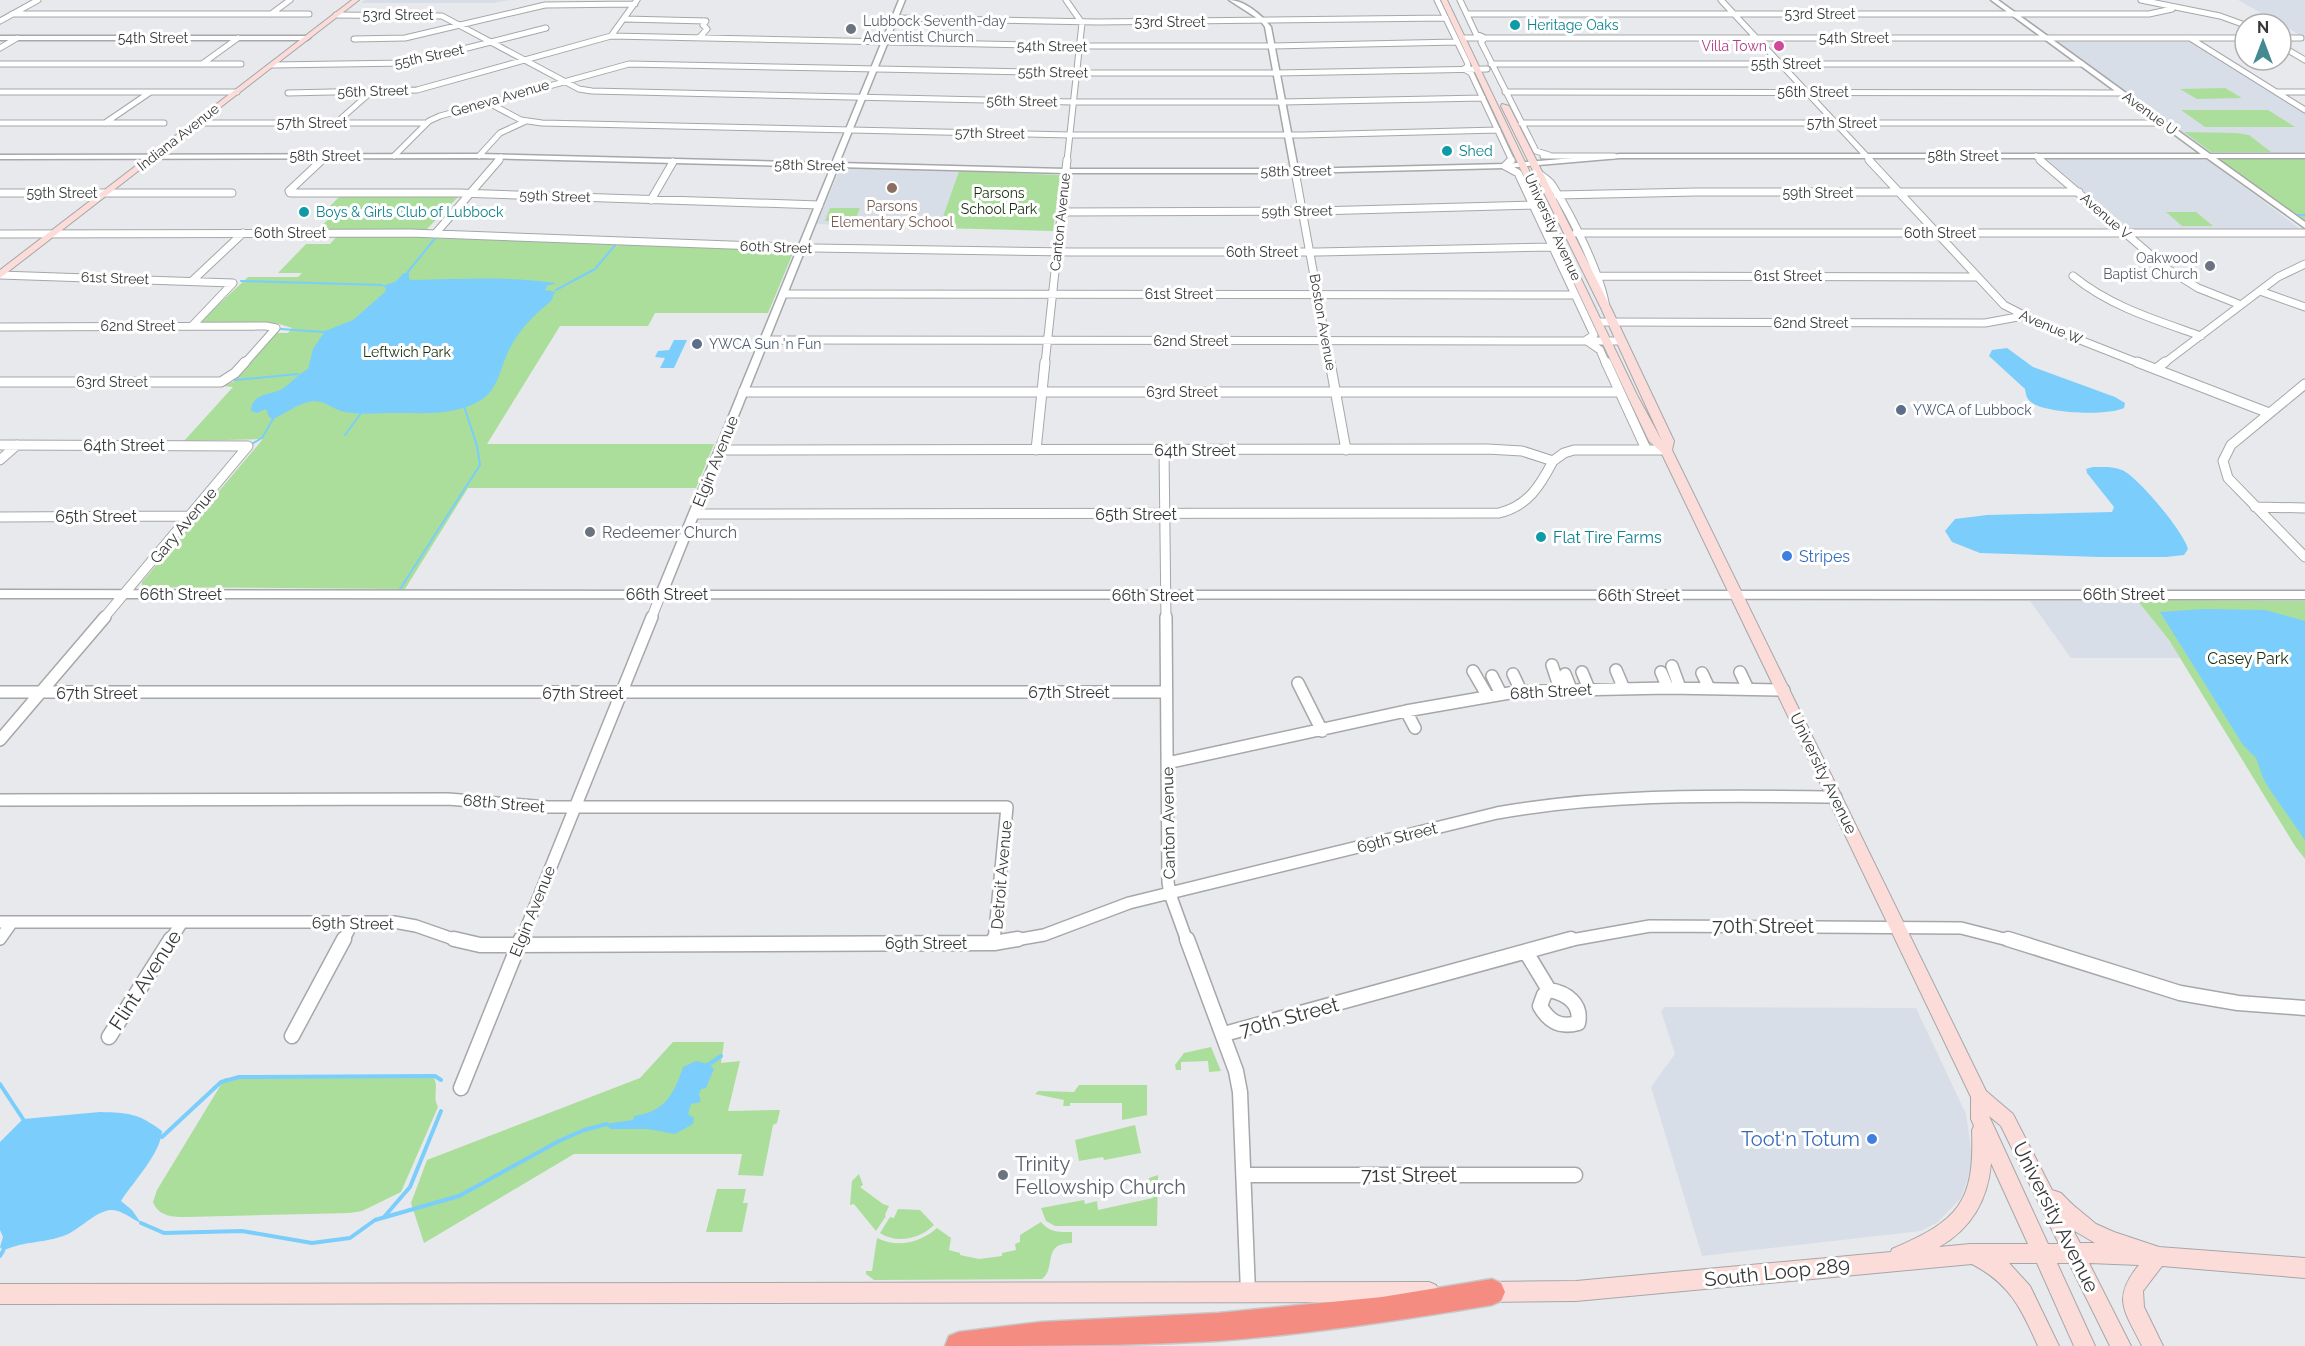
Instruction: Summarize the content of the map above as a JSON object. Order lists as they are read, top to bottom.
{
  "streets": {
    "main road": ["Indiana Avenue", "University Avenue", "South Loop 289"],
    "street": [
      "53rd Street",
      "54th Street",
      "55th Street",
      "56th Street",
      "Geneva Avenue",
      "Avenue U",
      "57th Street",
      "58th Street",
      "59th Street",
      "Avenue V",
      "Canton Avenue",
      "60th Street",
      "61st Street",
      "Boston Avenue",
      "62nd Street",
      "Avenue W",
      "63rd Street",
      "64th Street",
      "Elgin Avenue",
      "65th Street",
      "Gary Avenue",
      "66th Street",
      "68th Street",
      "67th Street",
      "69th Street",
      "Detroit Avenue",
      "70th Street",
      "Flint Avenue",
      "71st Street"
    ]
  },
  "crossings": [
    ["53rd Street", "55th Street"],
    ["53rd Street", "56th Street"],
    ["53rd Street", "Avenue U"],
    ["53rd Street", "Indiana Avenue"],
    ["53rd Street", "Canton Avenue"],
    ["53rd Street", "Boston Avenue"],
    ["53rd Street", "Avenue W"],
    ["53rd Street", "Elgin Avenue"],
    ["54th Street", "Avenue U"],
    ["54th Street", "Indiana Avenue"],
    ["54th Street", "Canton Avenue"],
    ["54th Street", "University Avenue"],
    ["54th Street", "Boston Avenue"],
    ["54th Street", "Avenue W"],
    ["54th Street", "Elgin Avenue"],
    ["55th Street", "Geneva Avenue"],
    ["55th Street", "Avenue U"],
    ["55th Street", "Indiana Avenue"],
    ["55th Street", "Canton Avenue"],
    ["55th Street", "University Avenue"],
    ["55th Street", "Boston Avenue"],
    ["55th Street", "Avenue W"],
    ["55th Street", "Elgin Avenue"],
    ["56th Street", "Geneva Avenue"],
    ["56th Street", "Avenue U"],
    ["56th Street", "Canton Avenue"],
    ["56th Street", "Boston Avenue"],
    ["56th Street", "Avenue W"],
    ["56th Street", "Elgin Avenue"],
    ["Geneva Avenue", "57th Street"],
    ["Geneva Avenue", "58th Street"],
    ["Avenue U", "57th Street"],
    ["Avenue U", "58th Street"],
    ["57th Street", "Indiana Avenue"],
    ["57th Street", "Canton Avenue"],
    ["57th Street", "Boston Avenue"],
    ["57th Street", "Avenue W"],
    ["57th Street", "Elgin Avenue"],
    ["Indiana Avenue", "58th Street"],
    ["Indiana Avenue", "59th Street"],
    ["Indiana Avenue", "60th Street"],
    ["Indiana Avenue", "61st Street"],
    ["58th Street", "59th Street"],
    ["58th Street", "Avenue V"],
    ["58th Street", "Canton Avenue"],
    ["58th Street", "University Avenue"],
    ["58th Street", "Boston Avenue"],
    ["58th Street", "Avenue W"],
    ["58th Street", "Elgin Avenue"],
    ["59th Street", "Avenue V"],
    ["59th Street", "Canton Avenue"],
    ["59th Street", "Boston Avenue"],
    ["59th Street", "Avenue W"],
    ["59th Street", "Elgin Avenue"],
    ["Avenue V", "60th Street"],
    ["Canton Avenue", "60th Street"],
    ["Canton Avenue", "61st Street"],
    ["Canton Avenue", "62nd Street"],
    ["Canton Avenue", "63rd Street"],
    ["Canton Avenue", "64th Street"],
    ["Canton Avenue", "65th Street"],
    ["Canton Avenue", "66th Street"],
    ["Canton Avenue", "68th Street"],
    ["Canton Avenue", "67th Street"],
    ["Canton Avenue", "69th Street"],
    ["Canton Avenue", "70th Street"],
    ["Canton Avenue", "71st Street"],
    ["Canton Avenue", "South Loop 289"],
    ["University Avenue", "62nd Street"],
    ["University Avenue", "66th Street"],
    ["University Avenue", "68th Street"],
    ["University Avenue", "69th Street"],
    ["University Avenue", "70th Street"],
    ["University Avenue", "South Loop 289"],
    ["60th Street", "Boston Avenue"],
    ["60th Street", "Avenue W"],
    ["60th Street", "Elgin Avenue"],
    ["61st Street", "Boston Avenue"],
    ["61st Street", "62nd Street"],
    ["61st Street", "Avenue W"],
    ["61st Street", "Elgin Avenue"],
    ["Boston Avenue", "62nd Street"],
    ["Boston Avenue", "63rd Street"],
    ["Boston Avenue", "64th Street"],
    ["62nd Street", "Avenue W"],
    ["62nd Street", "63rd Street"],
    ["62nd Street", "Elgin Avenue"],
    ["63rd Street", "Elgin Avenue"],
    ["64th Street", "Elgin Avenue"],
    ["64th Street", "65th Street"],
    ["64th Street", "Gary Avenue"],
    ["Elgin Avenue", "65th Street"],
    ["Elgin Avenue", "66th Street"],
    ["Elgin Avenue", "68th Street"],
    ["Elgin Avenue", "67th Street"],
    ["Elgin Avenue", "69th Street"],
    ["65th Street", "Gary Avenue"],
    ["Gary Avenue", "66th Street"],
    ["Gary Avenue", "67th Street"],
    ["68th Street", "Detroit Avenue"],
    ["69th Street", "Detroit Avenue"],
    ["69th Street", "Flint Avenue"]
  ],
  "parks": ["Parsons School Park", "Leftwich Park", "Casey Park"],
  "places": [
    "Heritage Oaks",
    "Lubbock Seventh-day Adventist Church",
    "Villa Town",
    "Shed",
    "Parsons Elementary School",
    "Boys & Girls Club of Lubbock",
    "Oakwood Baptist Church",
    "YWCA Sun 'n Fun",
    "YWCA of Lubbock",
    "Redeemer Church",
    "Flat Tire Farms",
    "Stripes",
    "Toot'n Totum",
    "Trinity Fellowship Church"
  ],
  "north": "top"
}
